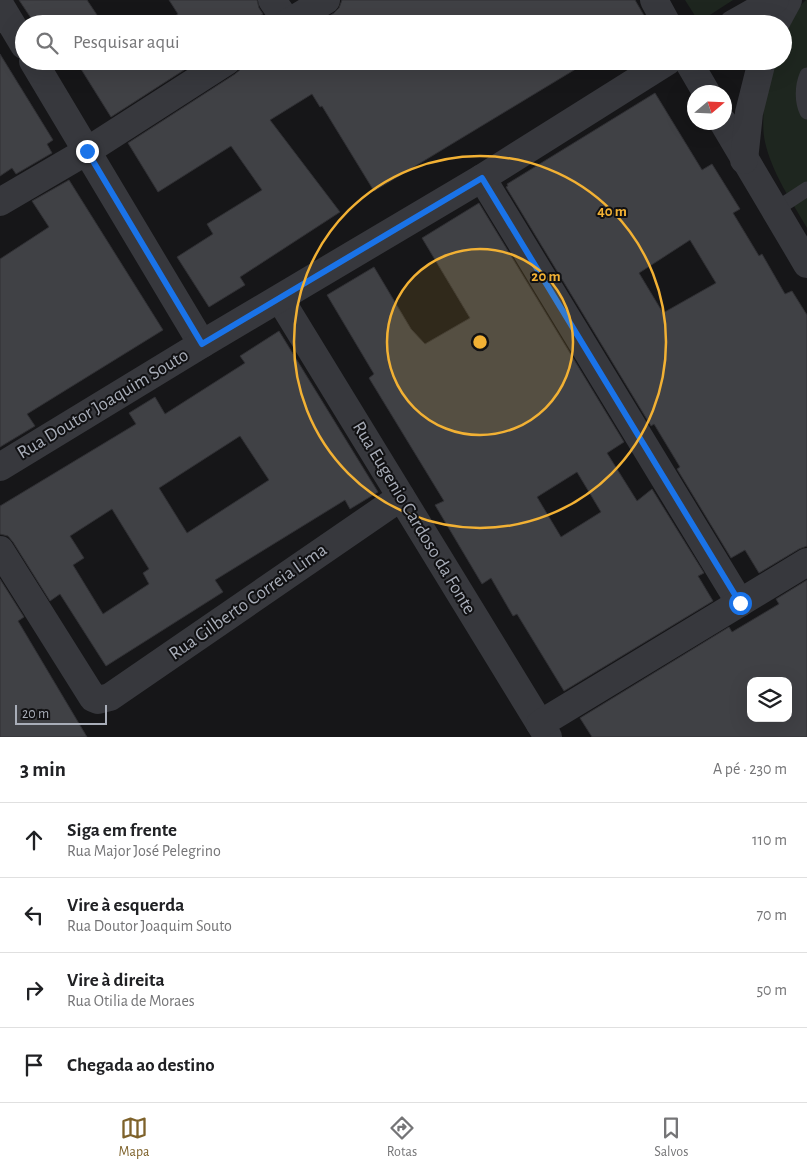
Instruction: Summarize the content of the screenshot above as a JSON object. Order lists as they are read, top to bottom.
{
  "streets": {
    "street": ["Rua Doutor Joaquim Souto", "Rua Eugenio Cardoso da Fonte", "Rua Gilberto Correia Lima"]
  },
  "crossings": [
    ["Rua Doutor Joaquim Souto", "Rua Eugenio Cardoso da Fonte"],
    ["Rua Eugenio Cardoso da Fonte", "Rua Gilberto Correia Lima"]
  ],
  "scale_bar": "20 m",
  "north": "right",
  "page": {
    "search": "Pesquisar aqui",
    "scale": "20 m",
    "heading": ["3 min", "A pé · 230 m"],
    "list": [
      ["Siga em frente", "Rua Major José Pelegrino", "110 m"],
      ["Vire à esquerda", "Rua Doutor Joaquim Souto", "70 m"],
      ["Vire à direita", "Rua Otilia de Moraes", "50 m"],
      "Chegada ao destino"
    ],
    "nav": ["Mapa", "Rotas", "Salvos"]
  },
  "rings": ["40 m", "20 m"]
}
